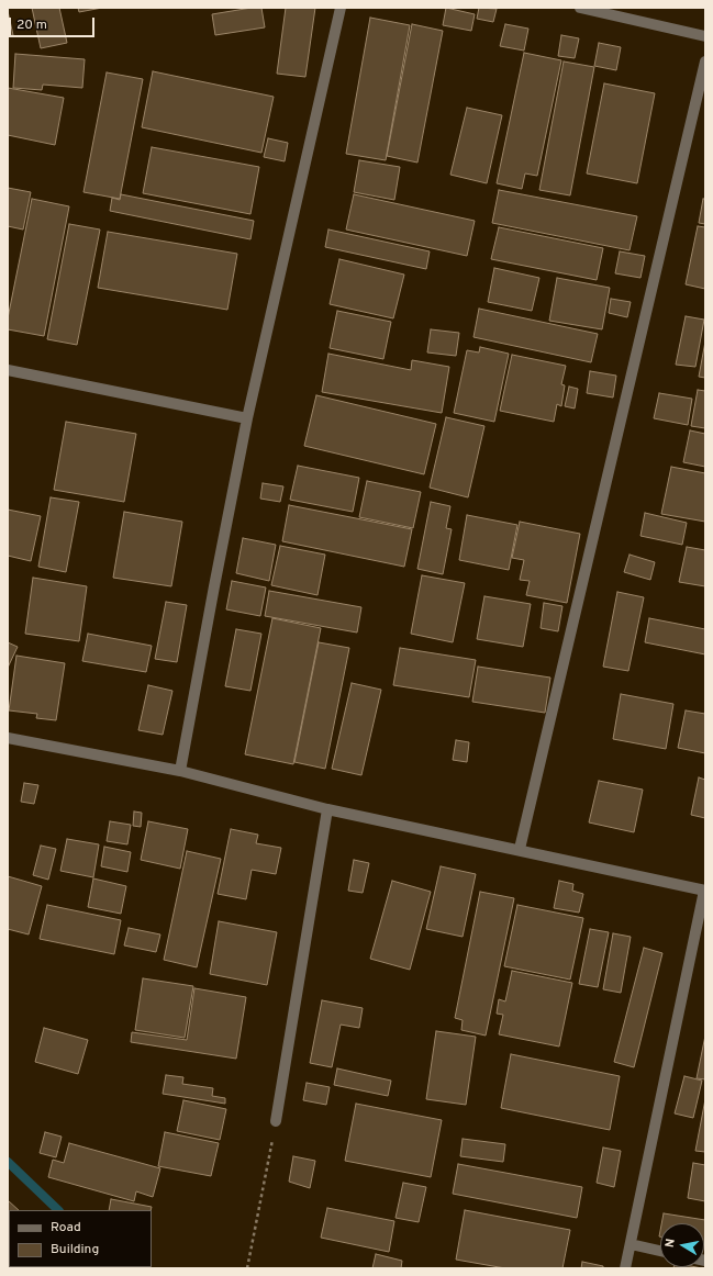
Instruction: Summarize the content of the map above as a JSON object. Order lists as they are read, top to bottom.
{
  "legend": ["Road", "Building"],
  "scale_bar": "20 m",
  "north": "left"
}
